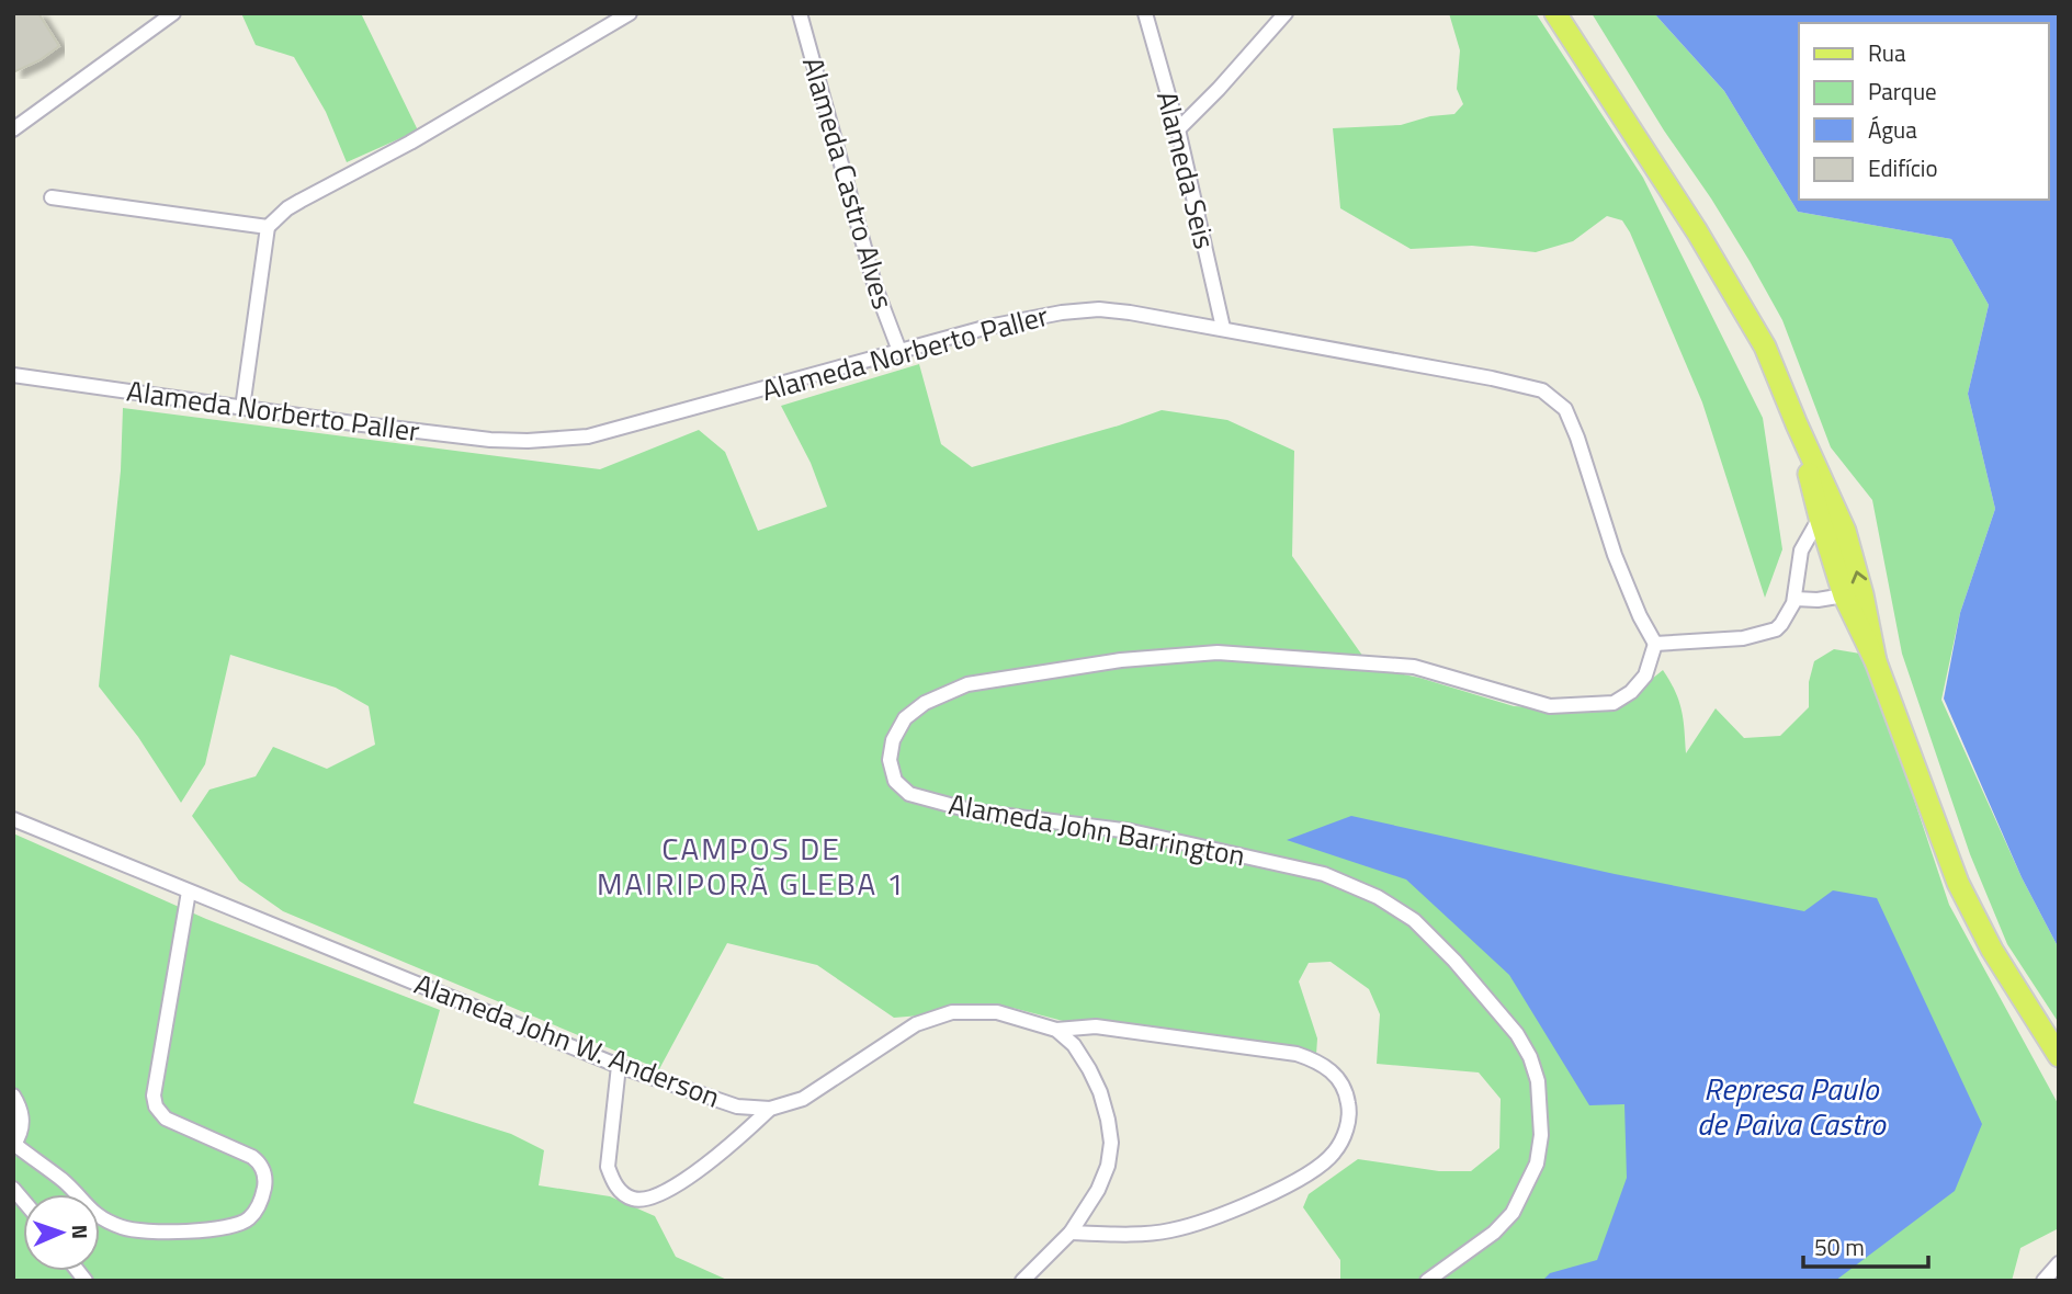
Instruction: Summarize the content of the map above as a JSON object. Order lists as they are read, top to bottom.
{
  "streets": {
    "street": [
      "Alameda Seis",
      "Alameda Castro Alves",
      "Alameda Norberto Paller",
      "Alameda John Barrington",
      "Alameda John W. Anderson"
    ]
  },
  "crossings": [
    ["Alameda Seis", "Alameda Norberto Paller"],
    ["Alameda Castro Alves", "Alameda Norberto Paller"],
    ["Alameda Norberto Paller", "Alameda John Barrington"]
  ],
  "districts": ["CAMPOS DE MAIRIPORÃ GLEBA 1"],
  "water": ["Represa Paulo de Paiva Castro"],
  "legend": [
    "Rua",
    "Parque",
    "Água",
    "Edifício"
  ],
  "scale_bar": "50 m",
  "north": "right"
}
